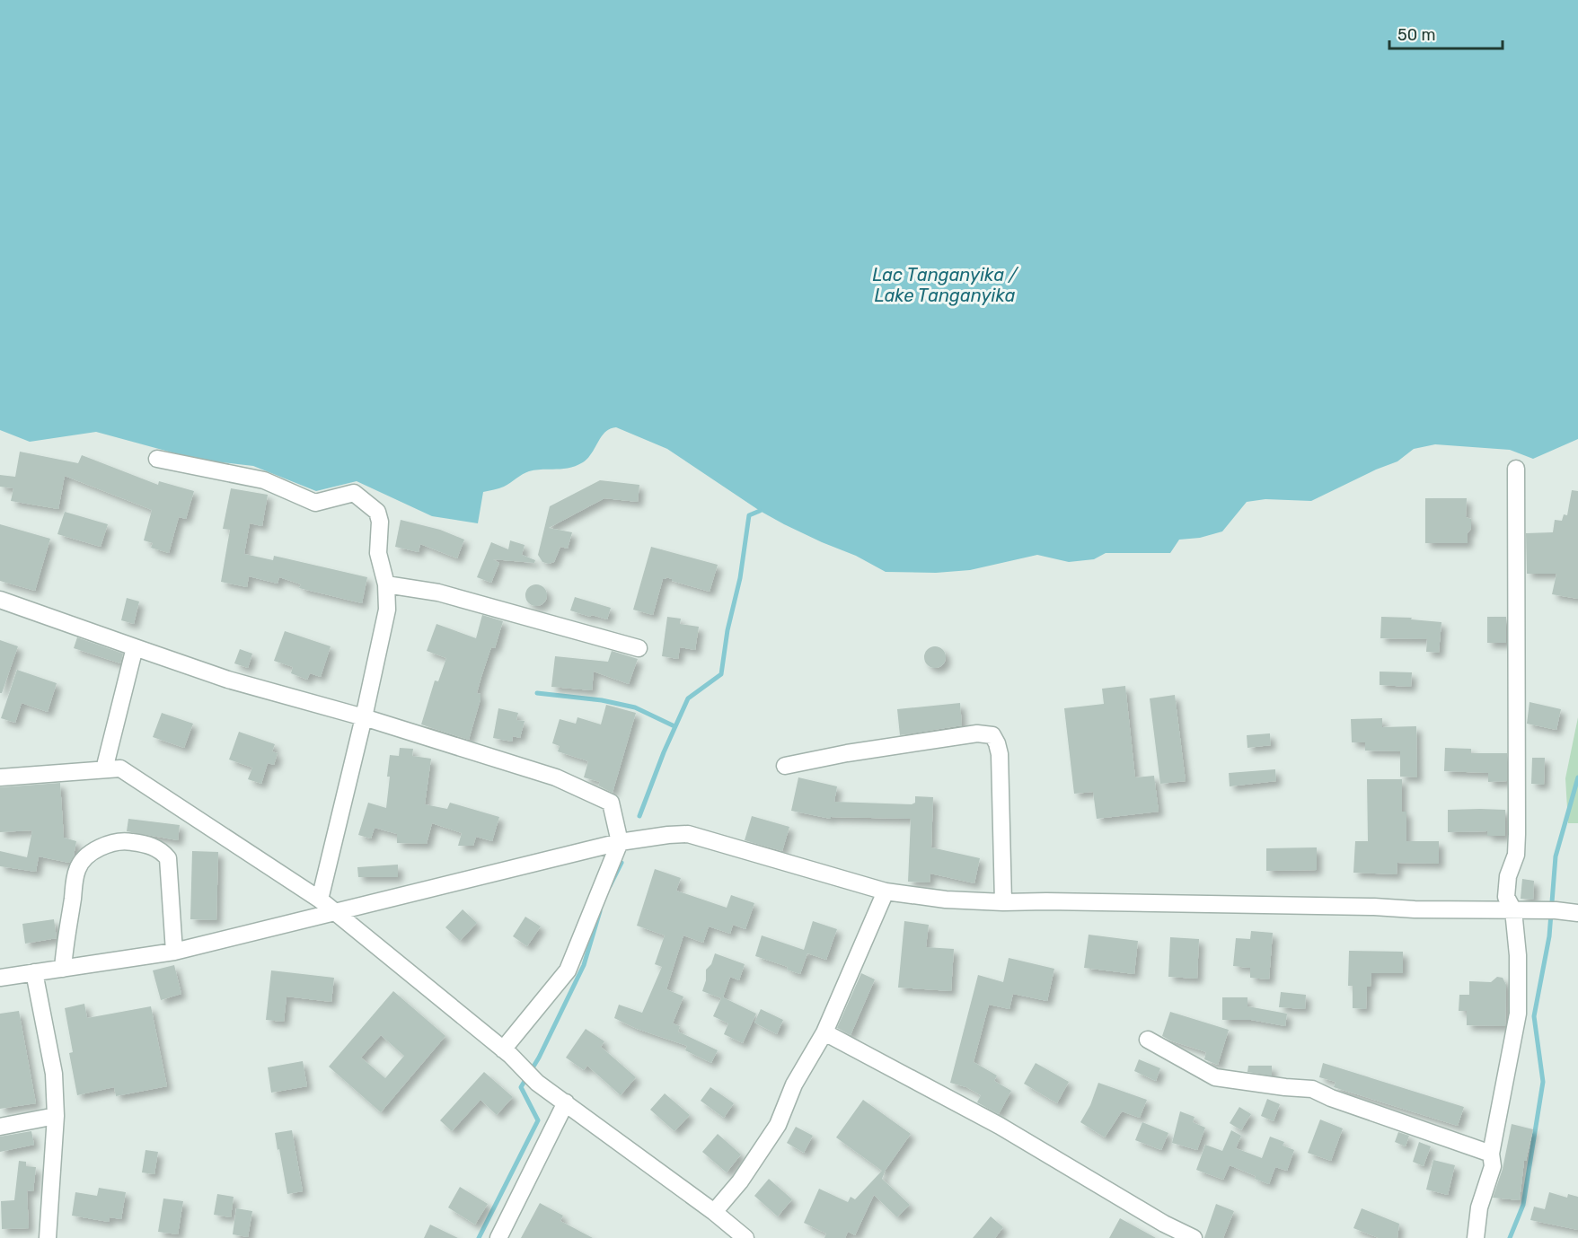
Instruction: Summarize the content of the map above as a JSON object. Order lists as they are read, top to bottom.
{
  "water": ["Lac Tanganyika / Lake Tanganyika"],
  "scale_bar": "50 m"
}
